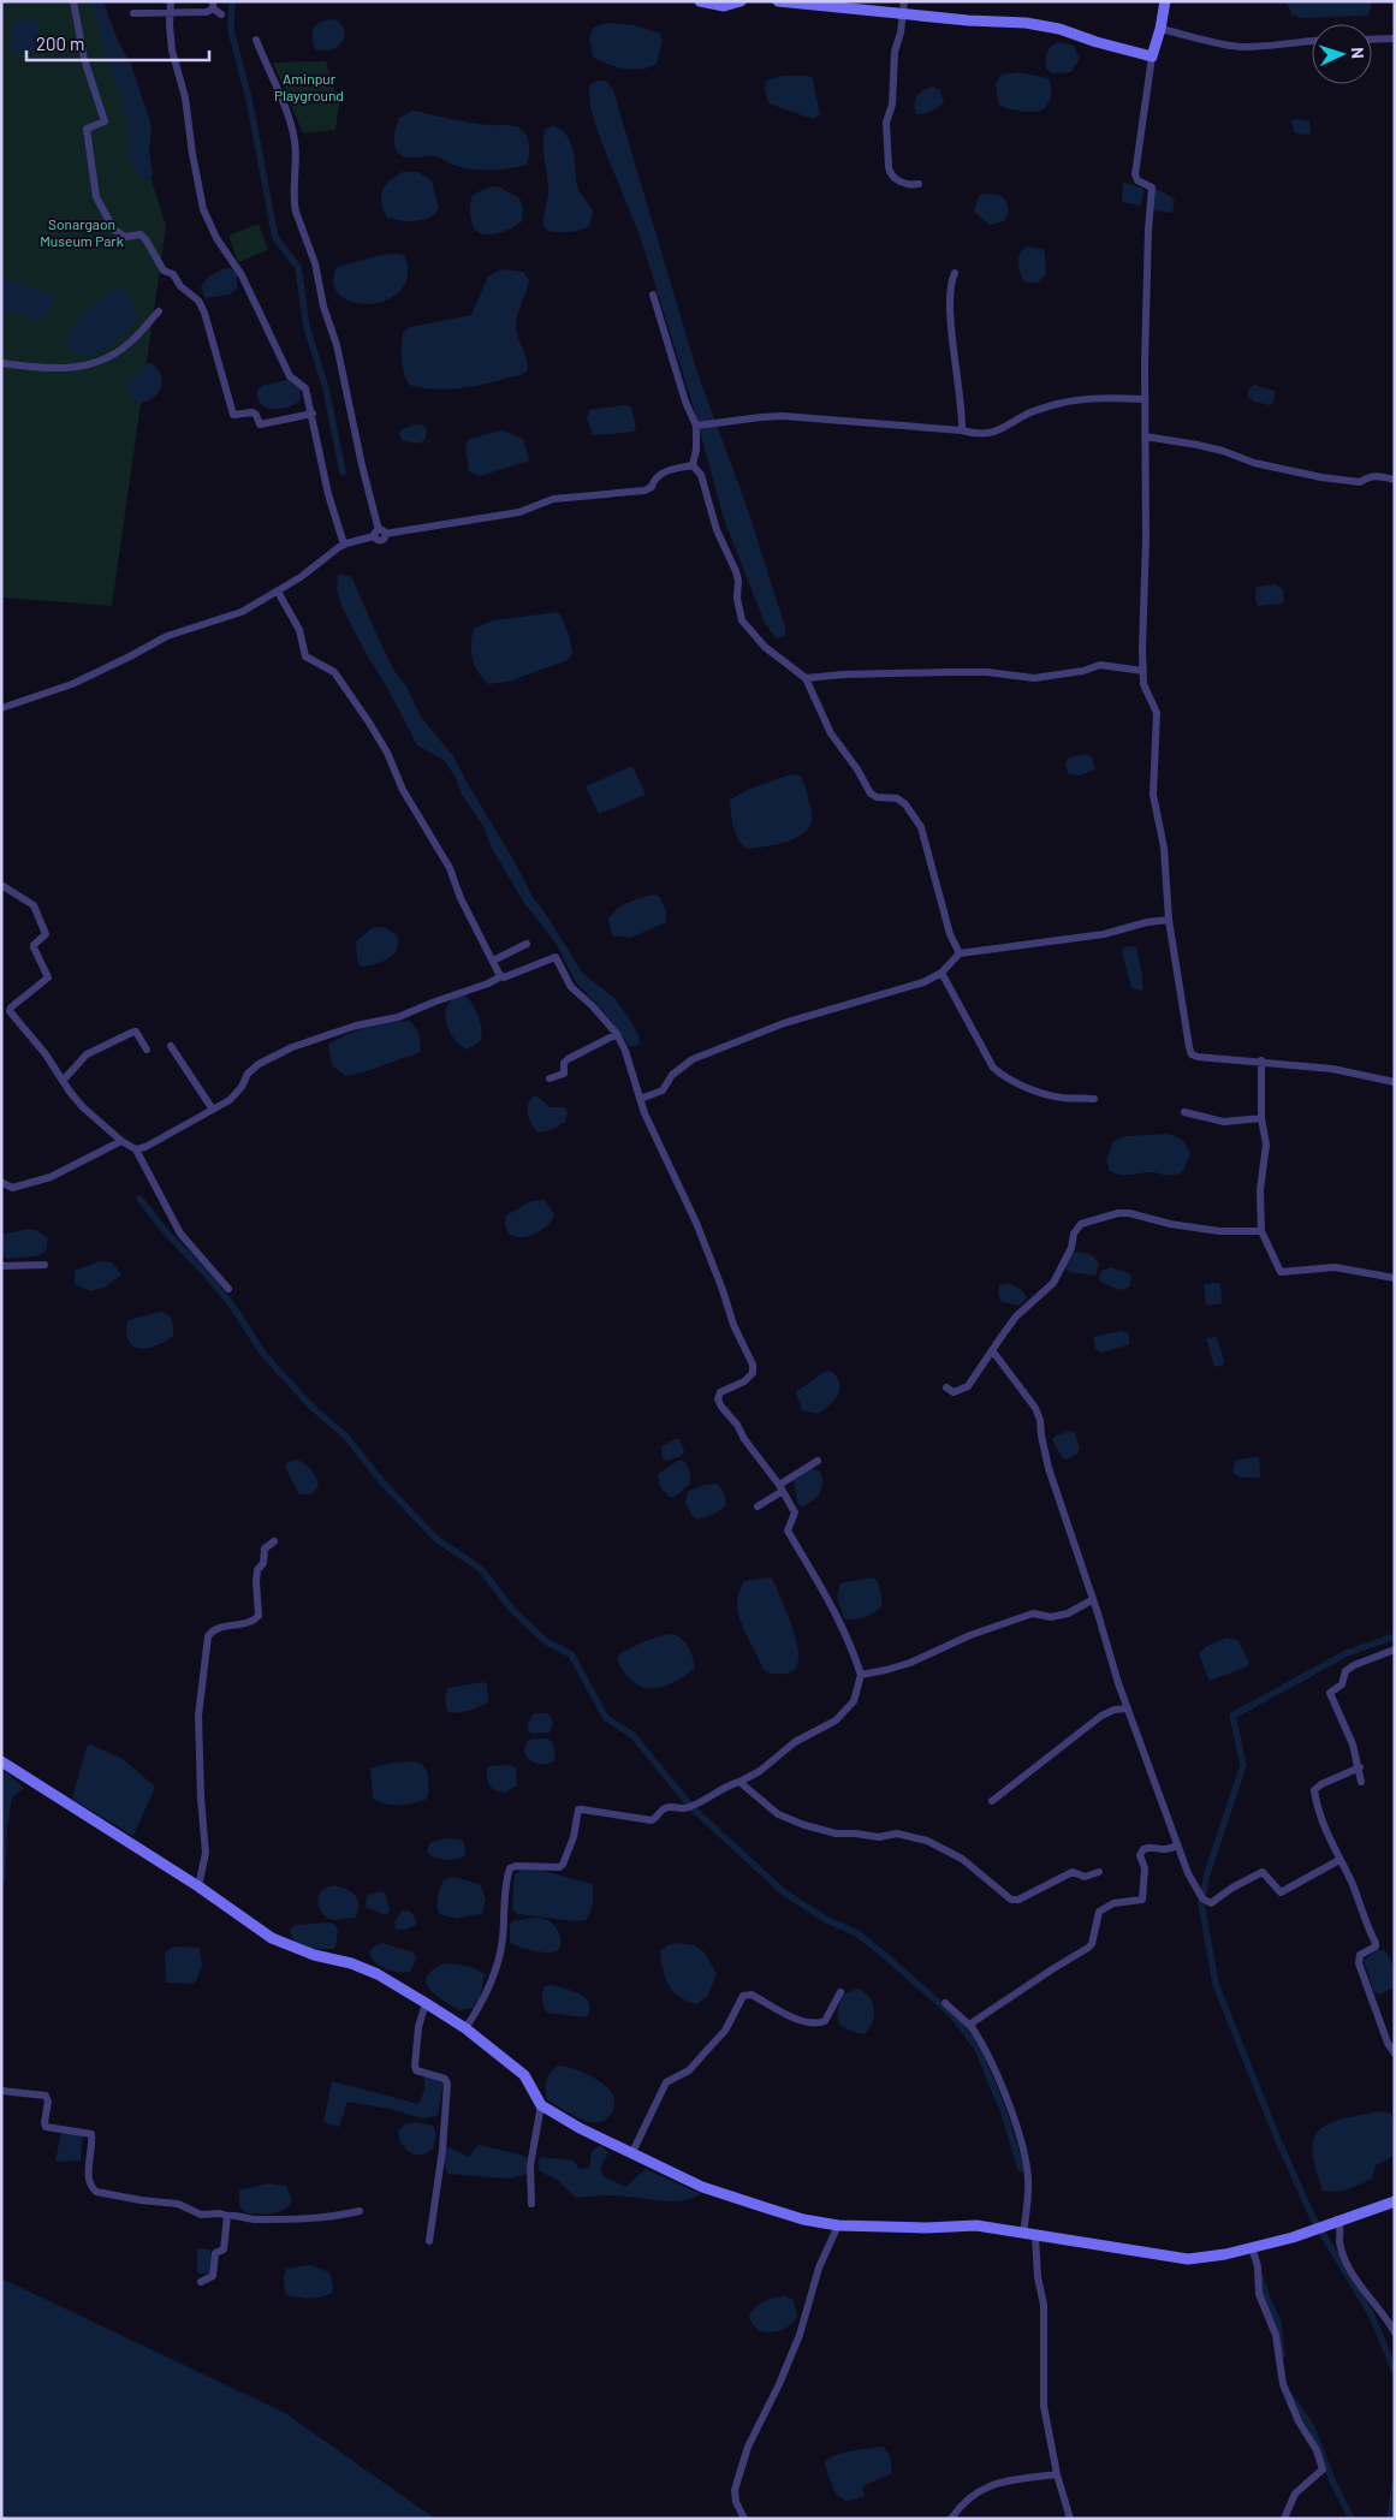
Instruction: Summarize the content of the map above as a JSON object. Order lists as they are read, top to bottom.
{
  "parks": ["Aminpur Playground", "Sonargaon Museum Park"],
  "scale_bar": "200 m",
  "north": "right"
}
